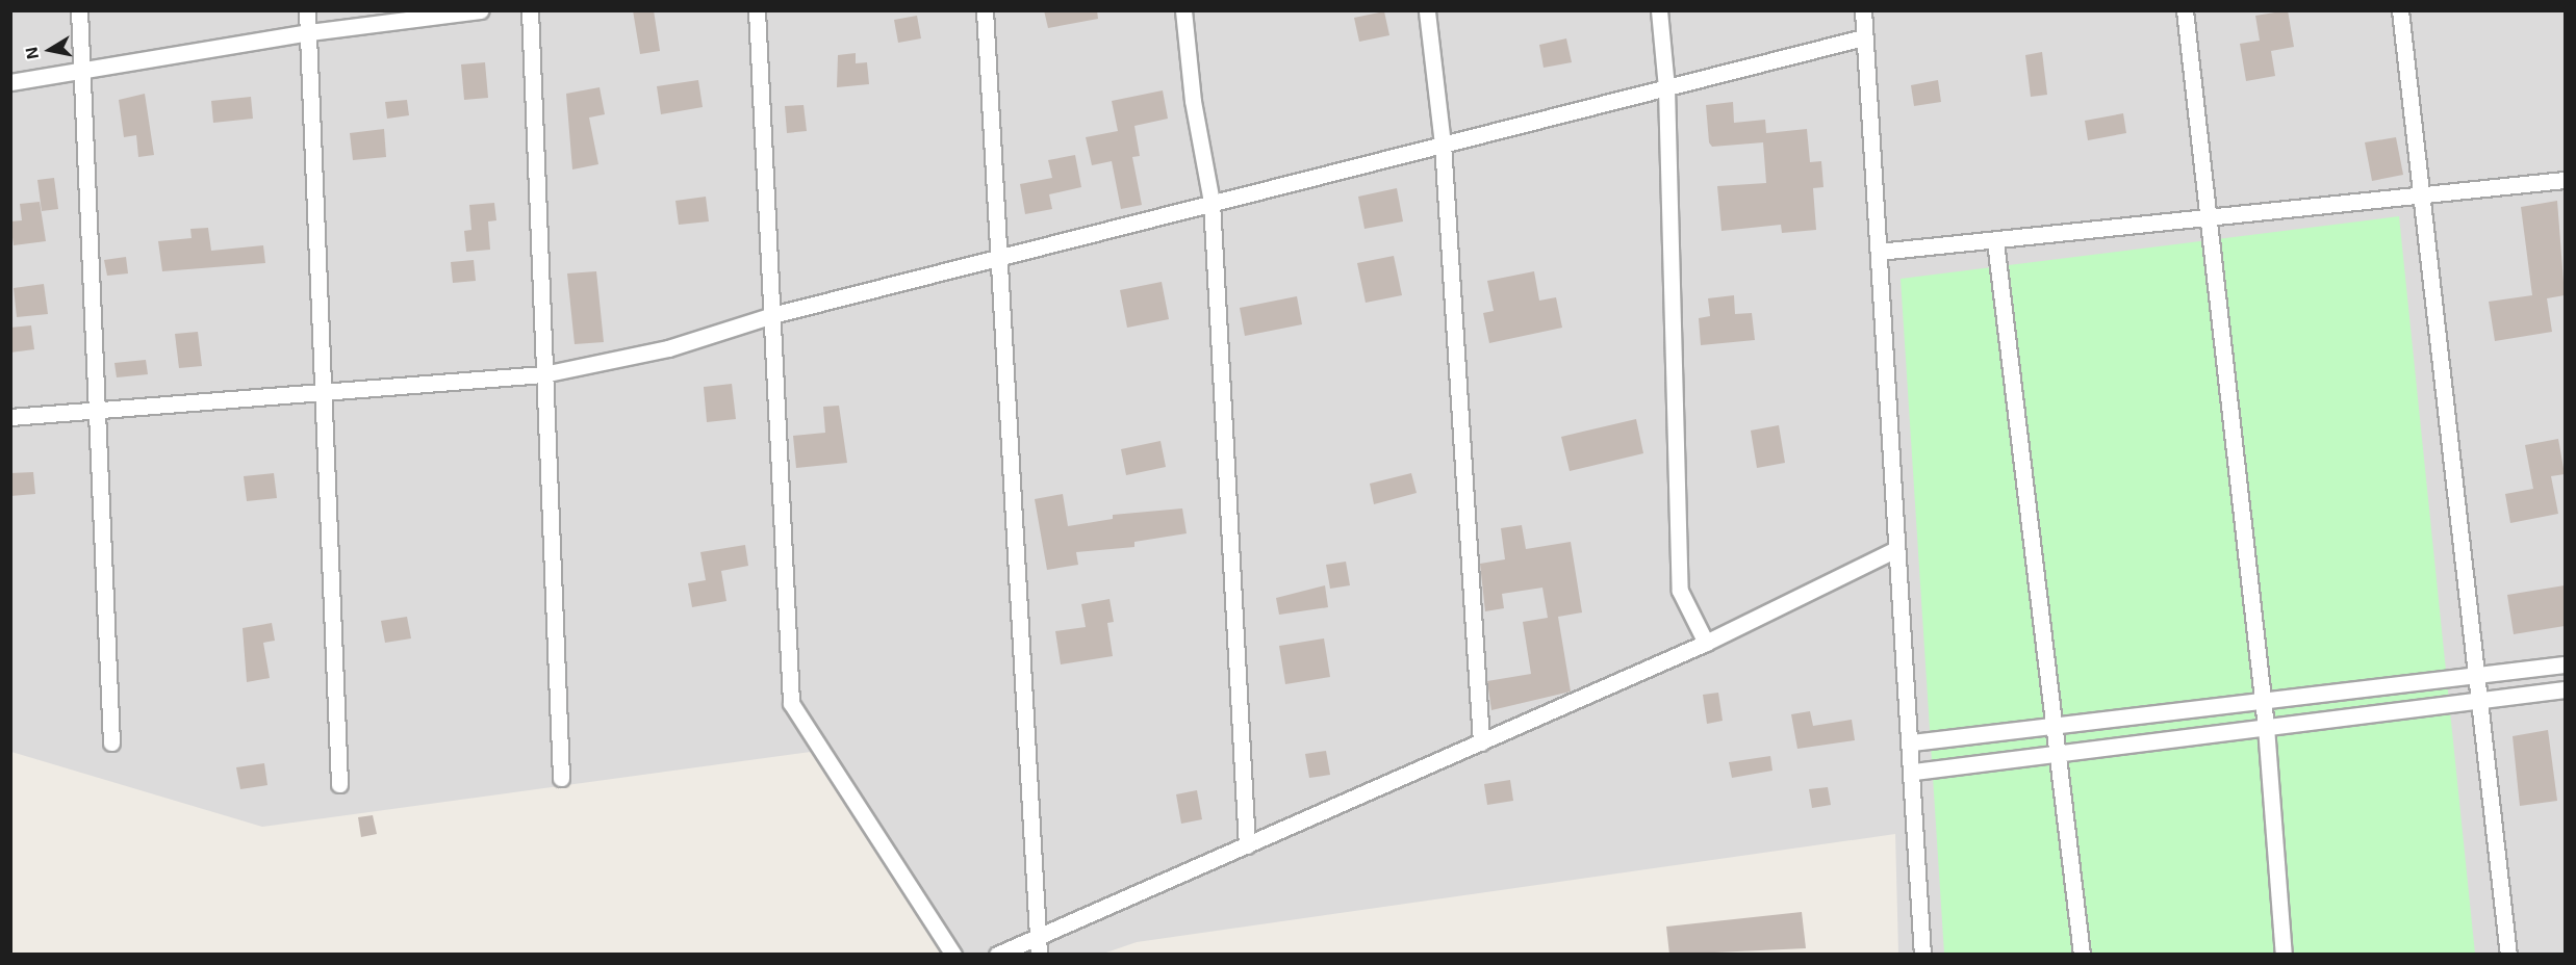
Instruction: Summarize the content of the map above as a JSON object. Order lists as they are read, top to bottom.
{
  "north": "left"
}
